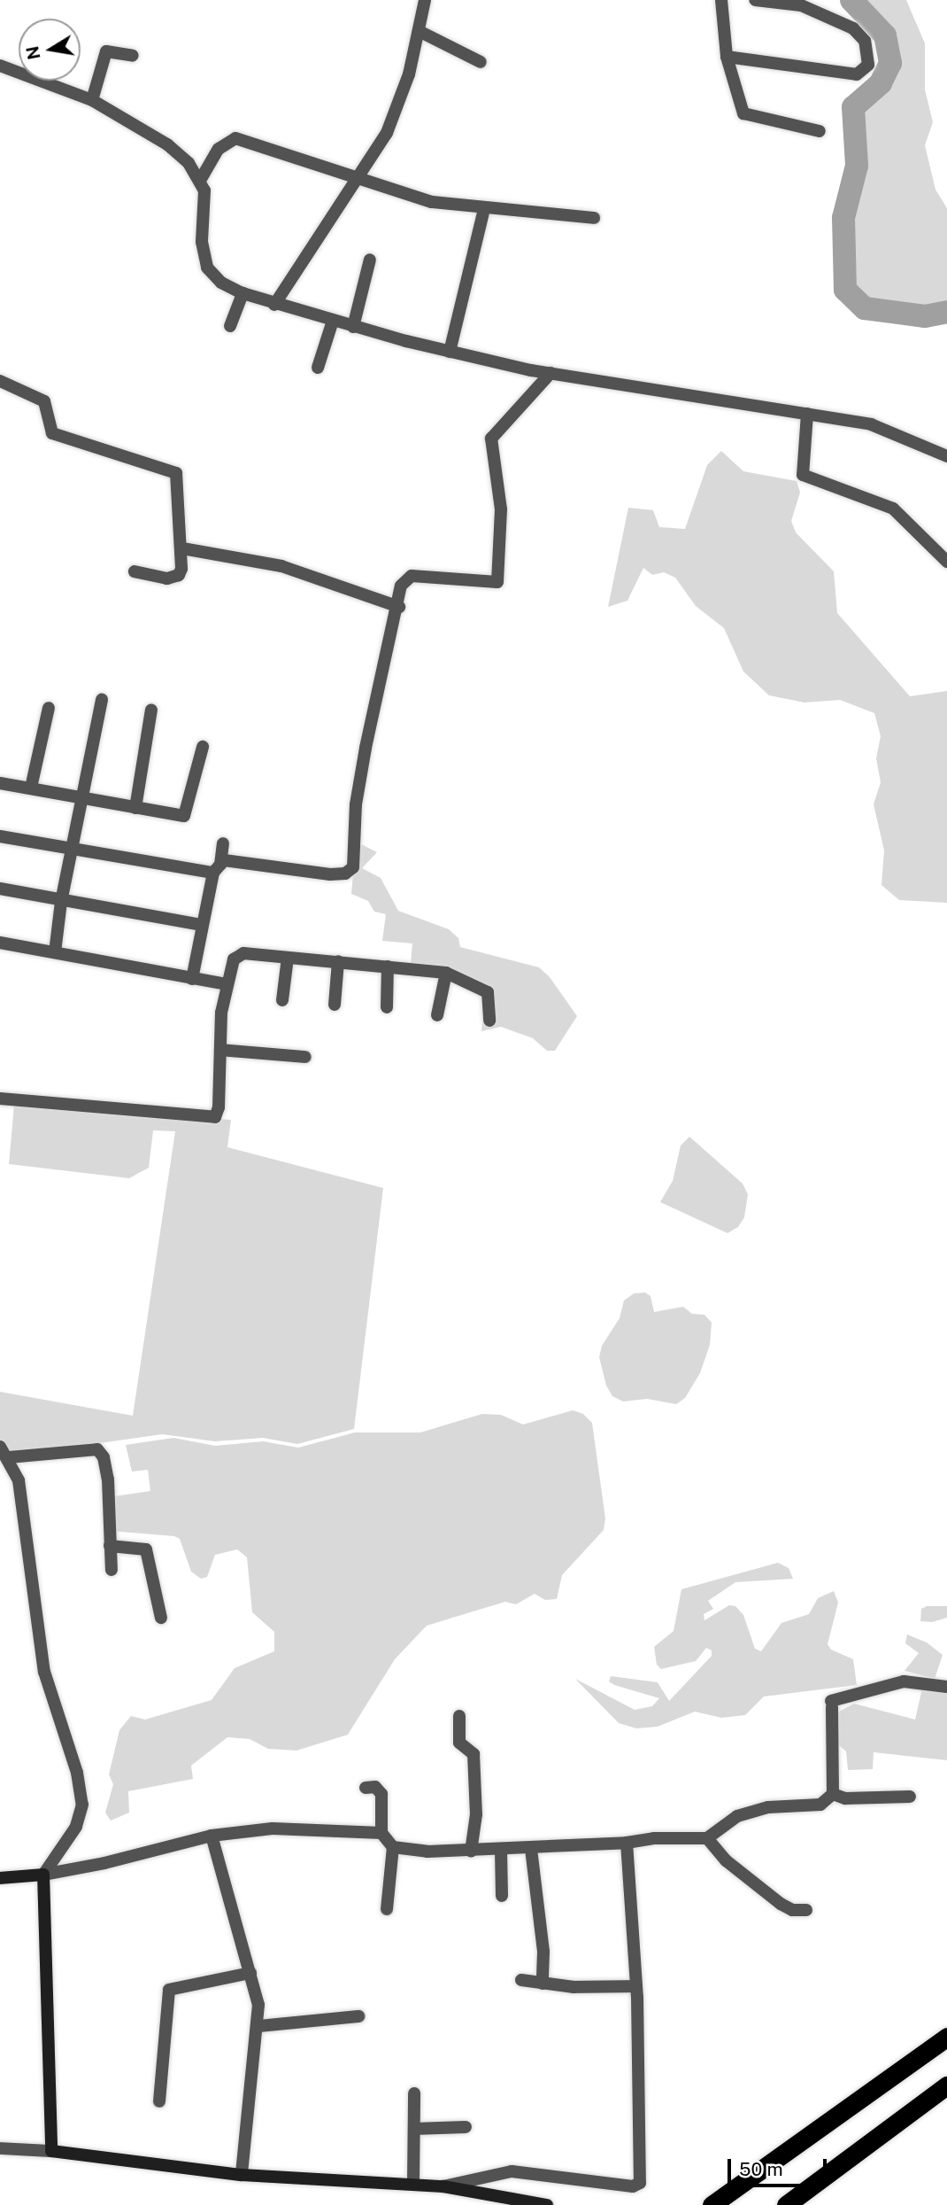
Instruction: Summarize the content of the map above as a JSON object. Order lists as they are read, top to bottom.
{
  "scale_bar": "50 m",
  "north": "left"
}
